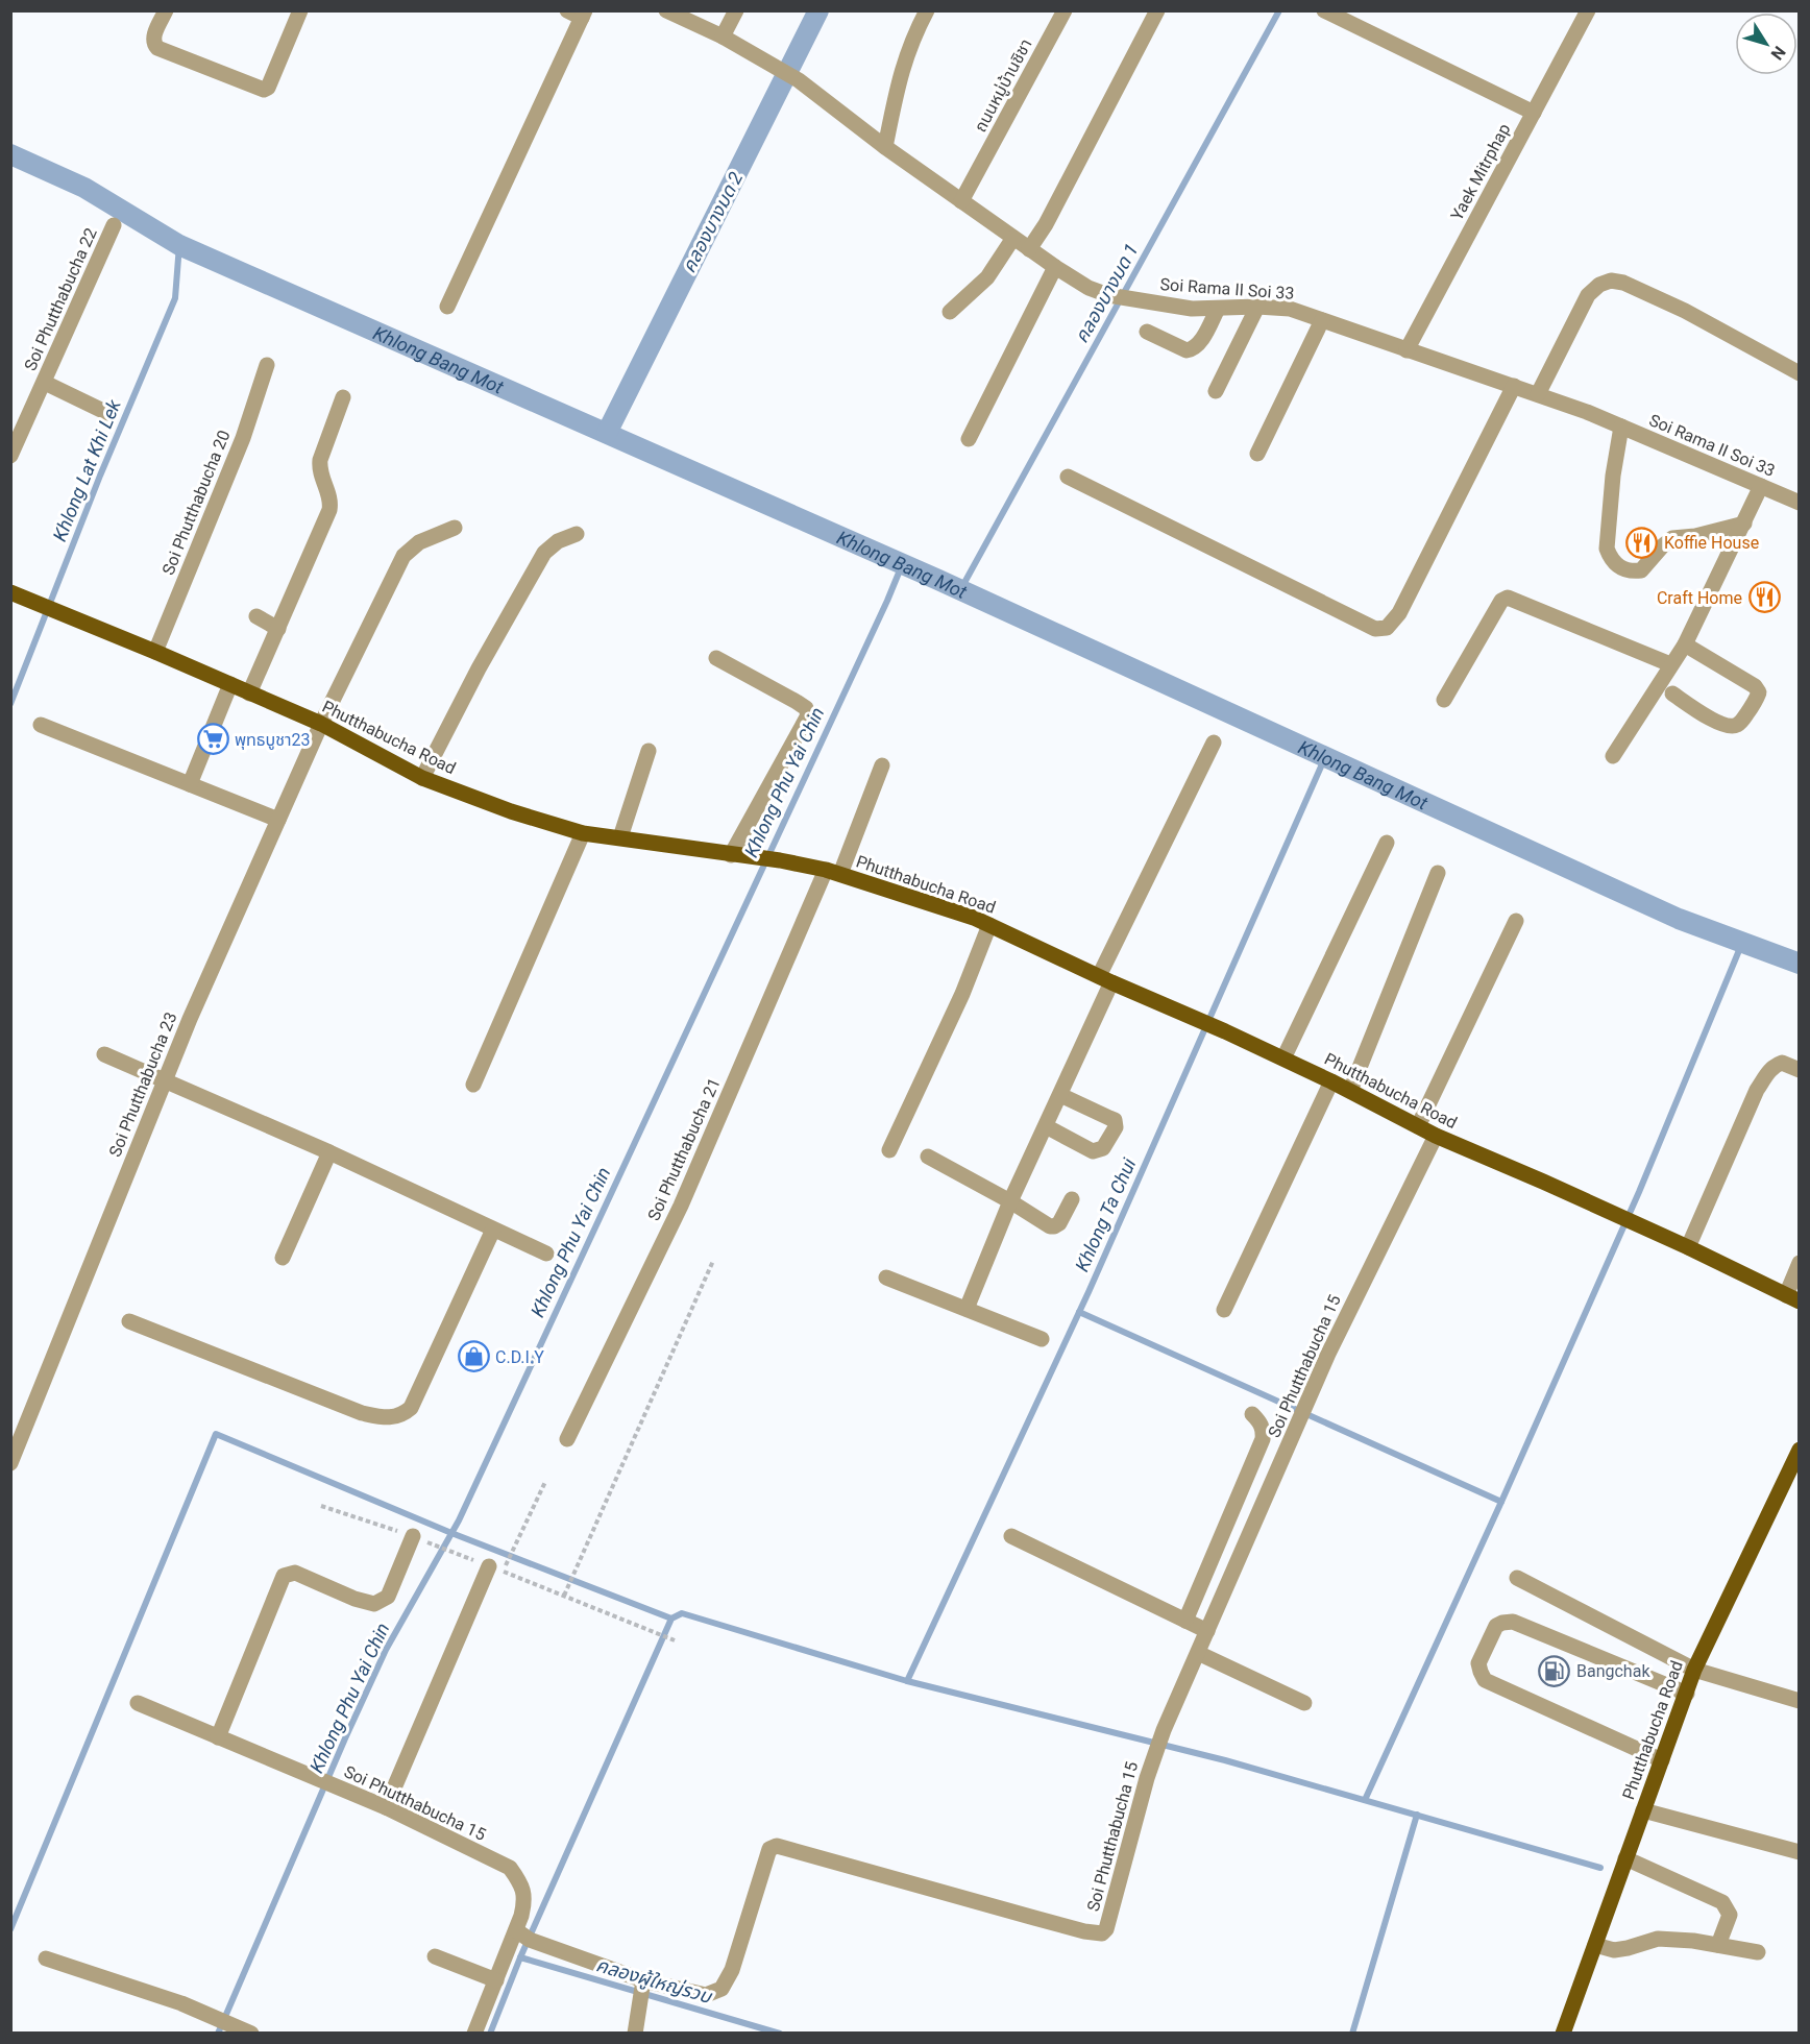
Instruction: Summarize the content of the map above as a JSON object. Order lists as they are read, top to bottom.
{
  "streets": {
    "main road": ["Phutthabucha Road"],
    "street": [
      "ถนนหมู่บ้านชิชา",
      "Yaek Mitrphap",
      "Soi Rama II Soi 33",
      "Soi Phutthabucha 22",
      "Soi Phutthabucha 20",
      "Soi Phutthabucha 23",
      "Soi Phutthabucha 21",
      "Soi Phutthabucha 15"
    ]
  },
  "crossings": [
    ["ถนนหมู่บ้านชิชา", "Soi Rama II Soi 33"],
    ["Yaek Mitrphap", "Soi Rama II Soi 33"],
    ["Soi Phutthabucha 20", "Phutthabucha Road"],
    ["Phutthabucha Road", "Soi Phutthabucha 23"],
    ["Phutthabucha Road", "Soi Phutthabucha 21"],
    ["Phutthabucha Road", "Soi Phutthabucha 15"]
  ],
  "water": [
    "คลองบางมด 2",
    "คลองบางมด 1",
    "Khlong Bang Mot",
    "Khlong Lat Khi Lek",
    "Khlong Phu Yai Chin",
    "Khlong Ta Chui",
    "คลองผู้ใหญ่รวบ"
  ],
  "places": {
    "restaurant": ["Koffie House", "Craft Home"],
    "supermarket": ["พุทธบูชา23"],
    "shop": ["C.D.I.Y"],
    "fuel station": ["Bangchak"]
  },
  "north": "bottom right"
}
